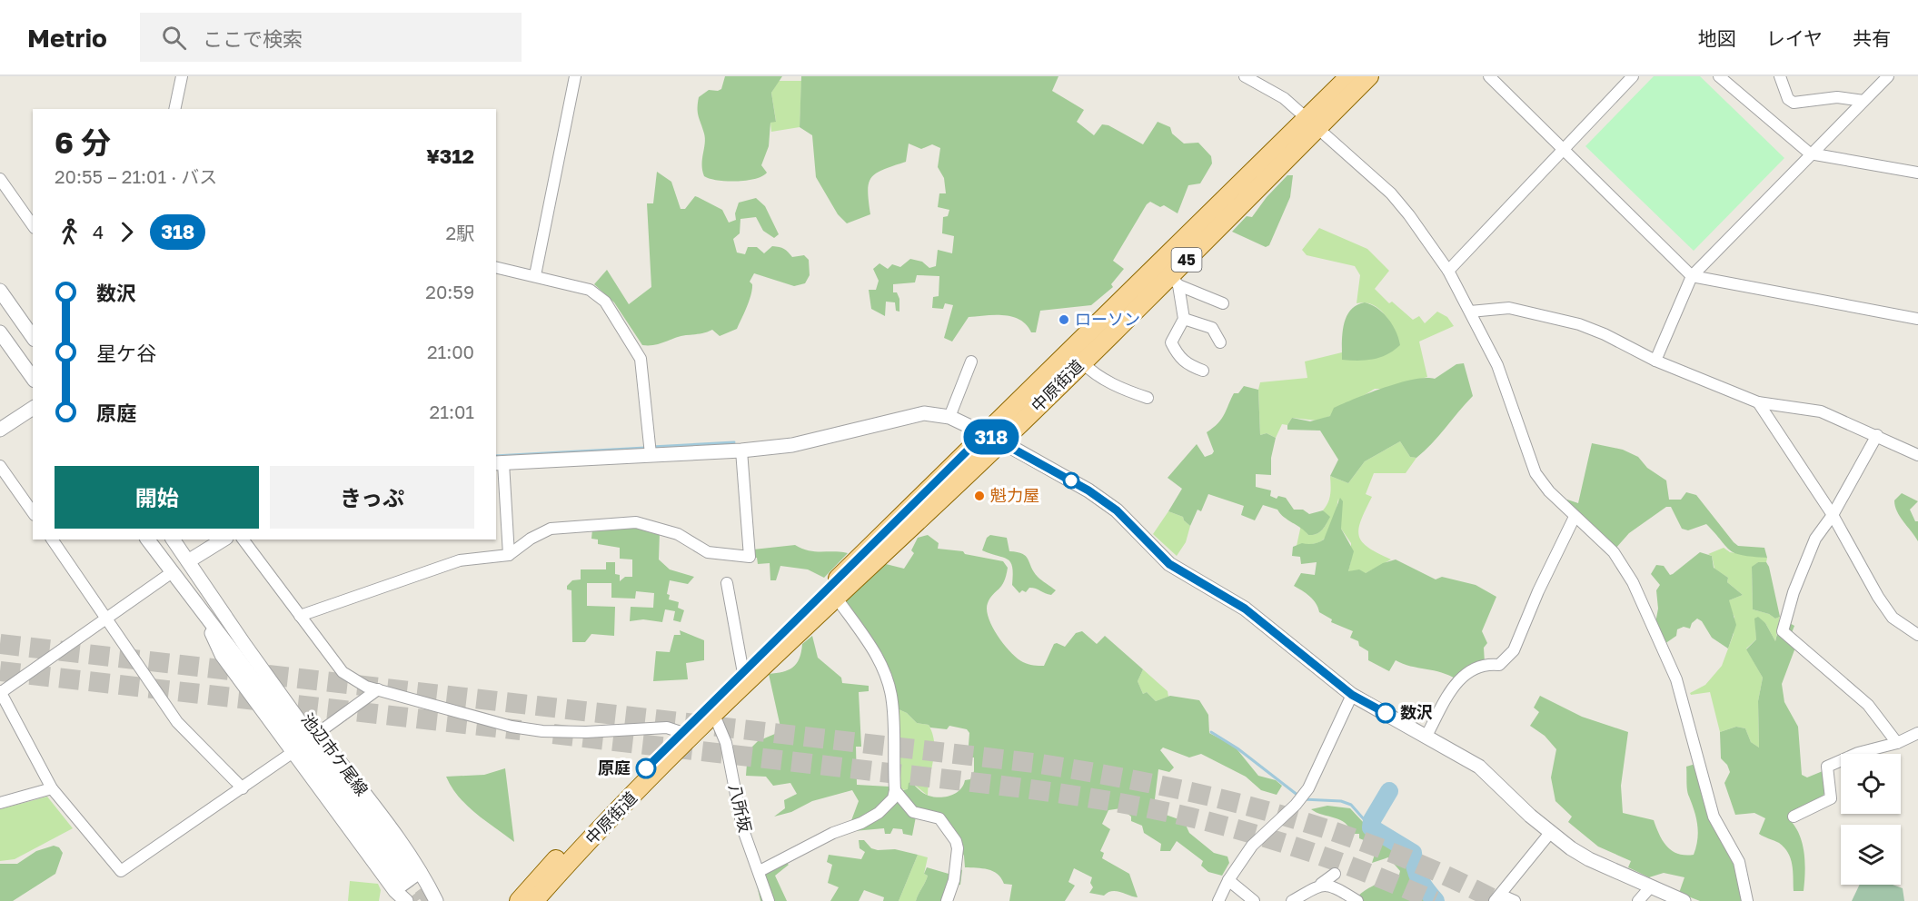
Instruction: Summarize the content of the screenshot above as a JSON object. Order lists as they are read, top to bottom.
{
  "streets": {
    "main road": ["45", "中原街道"],
    "street": ["池辺市ケ尾線", "八所坂"]
  },
  "crossings": [
    ["中原街道", "八所坂"]
  ],
  "places": [
    "ローソン",
    "魁力屋",
    "数沢",
    "原庭"
  ],
  "lines": ["bus line 318"],
  "page": {
    "header": "Metrio",
    "search": "ここで検索",
    "nav": ["地図", "レイヤ", "共有"],
    "on_map": "318",
    "heading": ["6 分", "20:55 – 21:01 · バス", "¥312"],
    "legs": ["4", "318", "2駅"],
    "list": [
      {
        "name": "数沢",
        "value": "20:59"
      },
      {
        "name": "星ケ谷",
        "value": "21:00"
      },
      {
        "name": "原庭",
        "value": "21:01"
      }
    ],
    "buttons": ["開始", "きっぷ"]
  }
}
